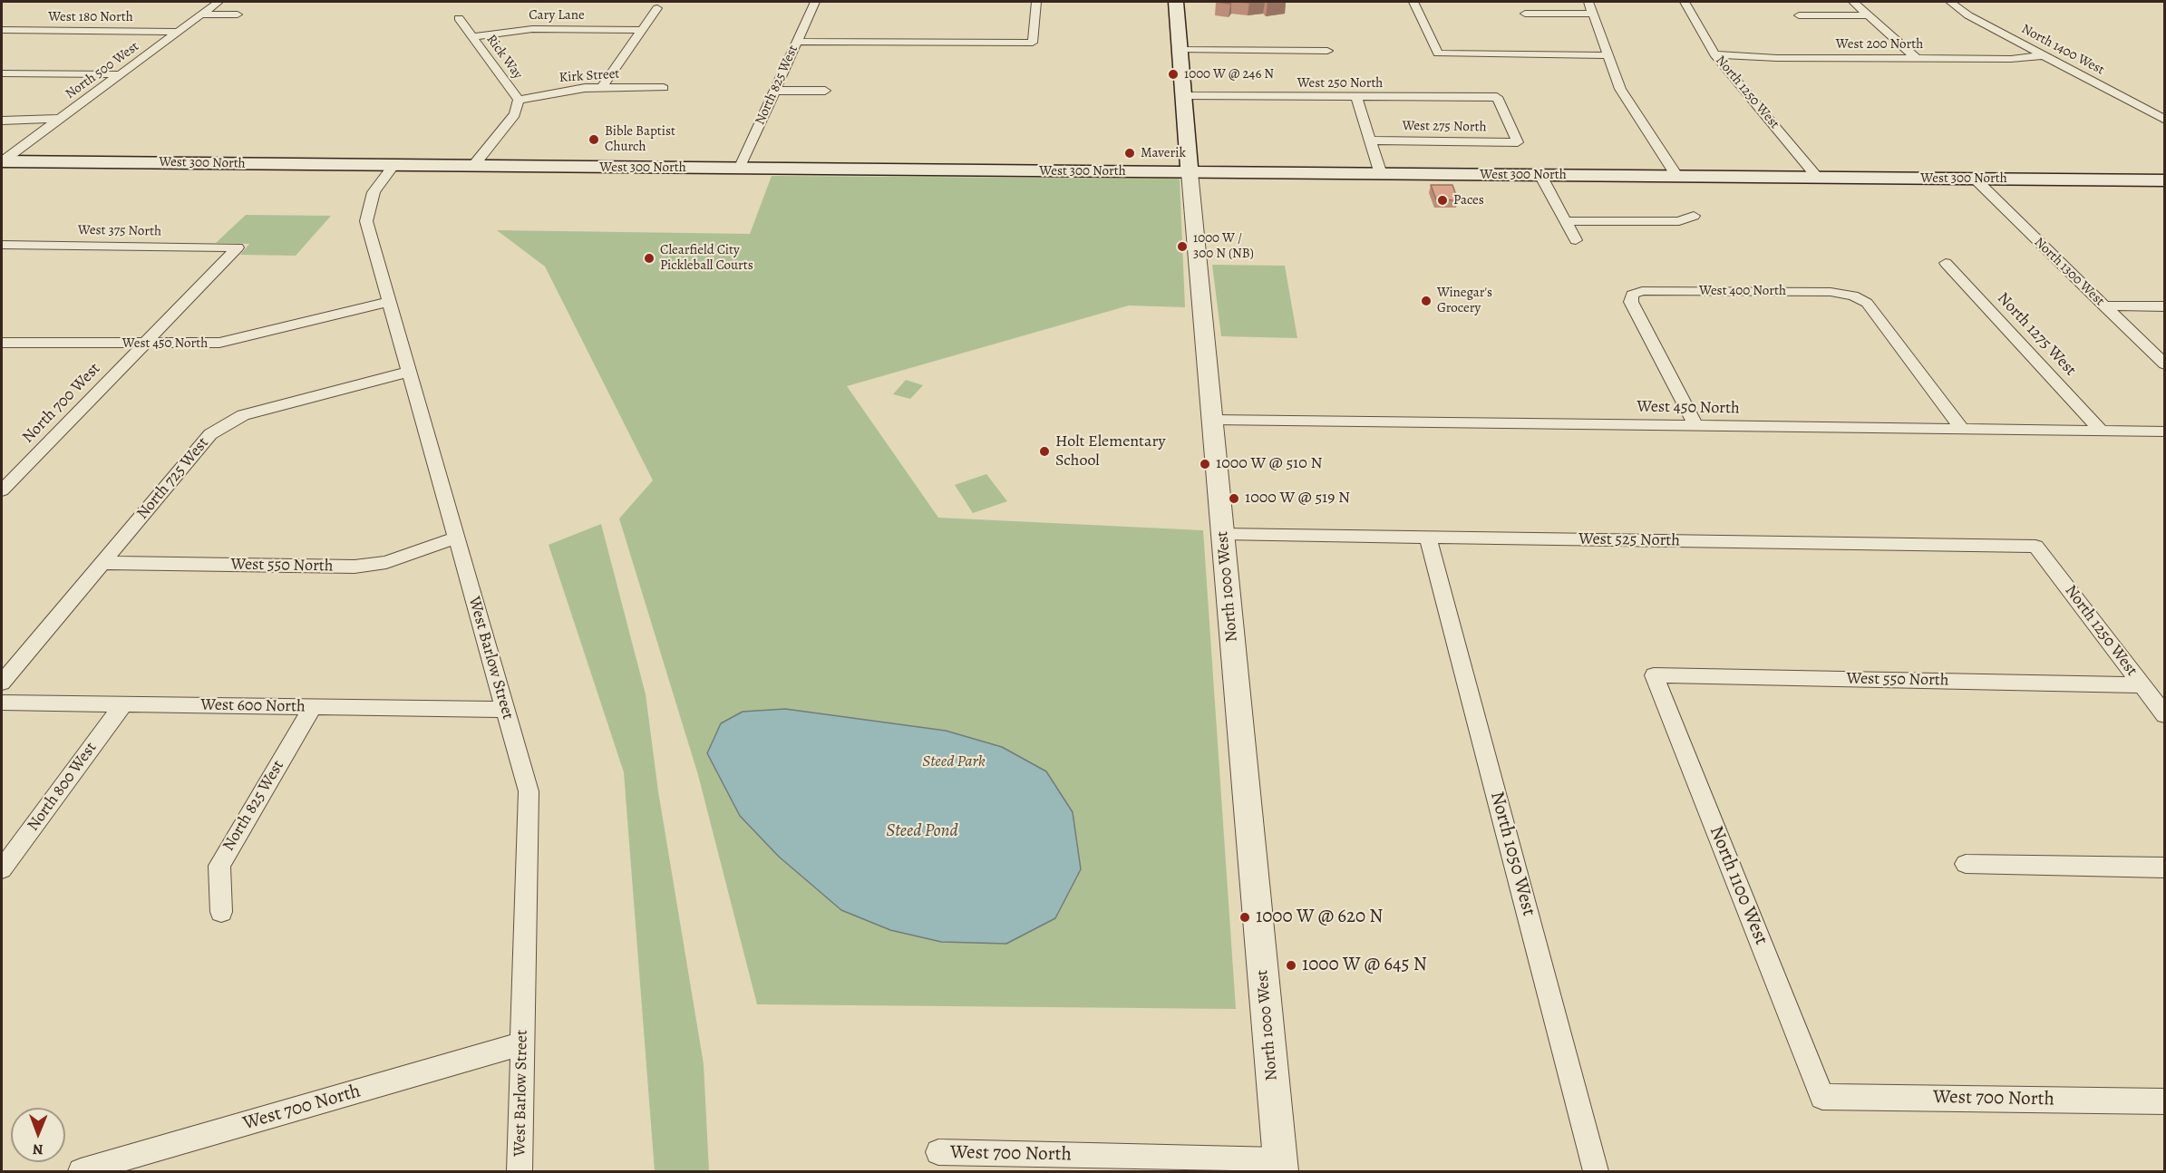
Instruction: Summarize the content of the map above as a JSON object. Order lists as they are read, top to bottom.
{
  "streets": {
    "main road": ["West 300 North", "North 1000 West"],
    "street": [
      "Cary Lane",
      "West 180 North",
      "West 200 North",
      "North 1400 West",
      "Rick Way",
      "North 500 West",
      "Kirk Street",
      "West 250 North",
      "North 825 West",
      "North 1250 West",
      "West 275 North",
      "West 375 North",
      "North 1300 West",
      "West 400 North",
      "North 1275 West",
      "West 450 North",
      "North 700 West",
      "North 725 West",
      "West 525 North",
      "West 550 North",
      "West Barlow Street",
      "West 600 North",
      "North 800 West",
      "North 1050 West",
      "North 1100 West",
      "West 700 North"
    ]
  },
  "crossings": [
    ["Cary Lane", "Rick Way"],
    ["West 180 North", "North 500 West"],
    ["West 200 North", "North 1400 West"],
    ["West 200 North", "North 1250 West"],
    ["Rick Way", "Kirk Street"],
    ["Rick Way", "West 300 North"],
    ["North 500 West", "West 300 North"],
    ["West 250 North", "West 275 North"],
    ["West 250 North", "North 1000 West"],
    ["North 825 West", "West 300 North"],
    ["North 825 West", "West 600 North"],
    ["North 1250 West", "West 300 North"],
    ["North 1250 West", "West 525 North"],
    ["North 1250 West", "West 550 North"],
    ["West 300 North", "North 1300 West"],
    ["West 300 North", "North 1000 West"],
    ["West 300 North", "West Barlow Street"],
    ["West 375 North", "North 700 West"],
    ["West 400 North", "West 450 North"],
    ["North 1275 West", "West 450 North"],
    ["West 450 North", "North 700 West"],
    ["West 450 North", "North 1000 West"],
    ["West 450 North", "West Barlow Street"],
    ["North 725 West", "West 550 North"],
    ["North 725 West", "West Barlow Street"],
    ["West 525 North", "North 1000 West"],
    ["West 525 North", "North 1050 West"],
    ["West 550 North", "West Barlow Street"],
    ["West 550 North", "North 1100 West"],
    ["North 1000 West", "West 700 North"],
    ["West Barlow Street", "West 600 North"],
    ["West Barlow Street", "West 700 North"],
    ["West 600 North", "North 800 West"],
    ["North 1100 West", "West 700 North"]
  ],
  "water": ["Steed Pond"],
  "parks": ["Steed Park"],
  "places": [
    "1000 W @ 246 N",
    "Bible Baptist Church",
    "Maverik",
    "Paces",
    "1000 W / 300 N (NB)",
    "Clearfield City Pickleball Courts",
    "Winegar's Grocery",
    "Holt Elementary School",
    "1000 W @ 510 N",
    "1000 W @ 519 N",
    "1000 W @ 620 N",
    "1000 W @ 645 N"
  ],
  "north": "bottom"
}
